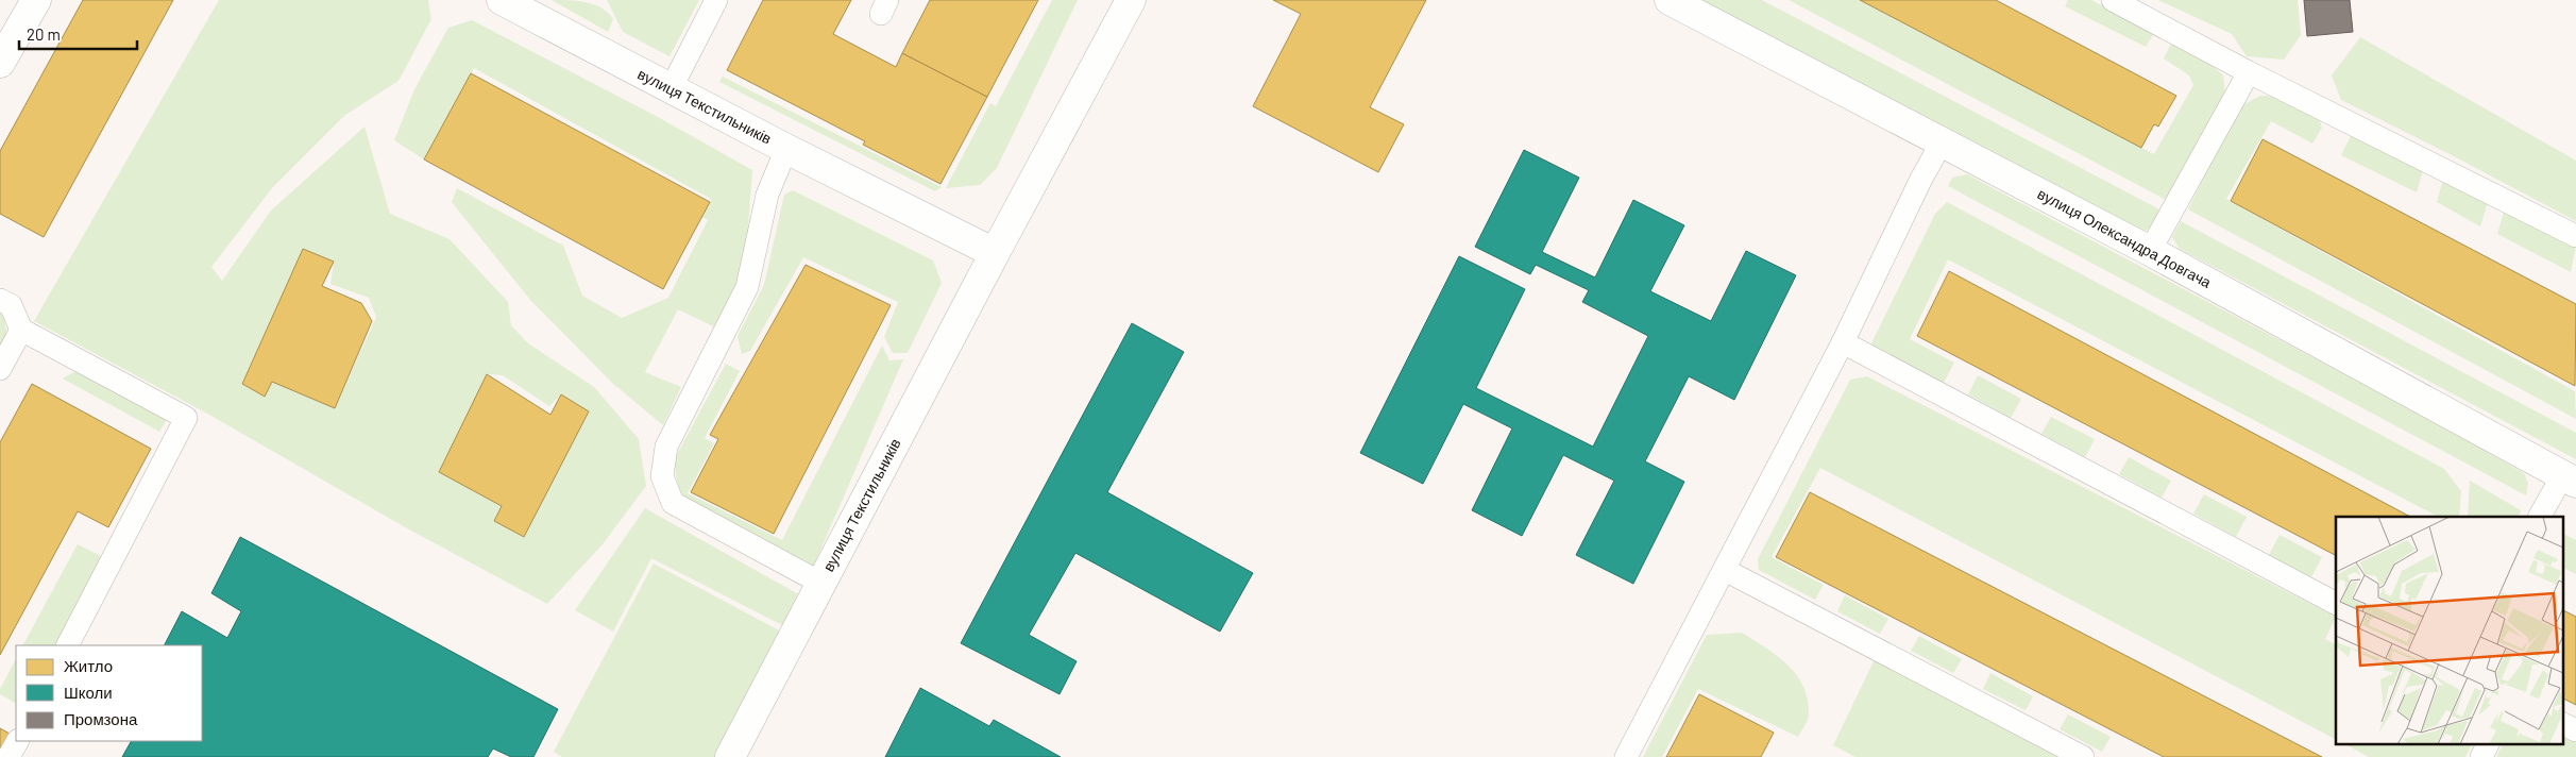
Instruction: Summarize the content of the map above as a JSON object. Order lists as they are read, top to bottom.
{
  "streets": {
    "street": ["вулиця Текстильників", "вулиця Олександра Довгача"]
  },
  "legend": ["Житло", "Школи", "Промзона"],
  "scale_bar": "20 m"
}
